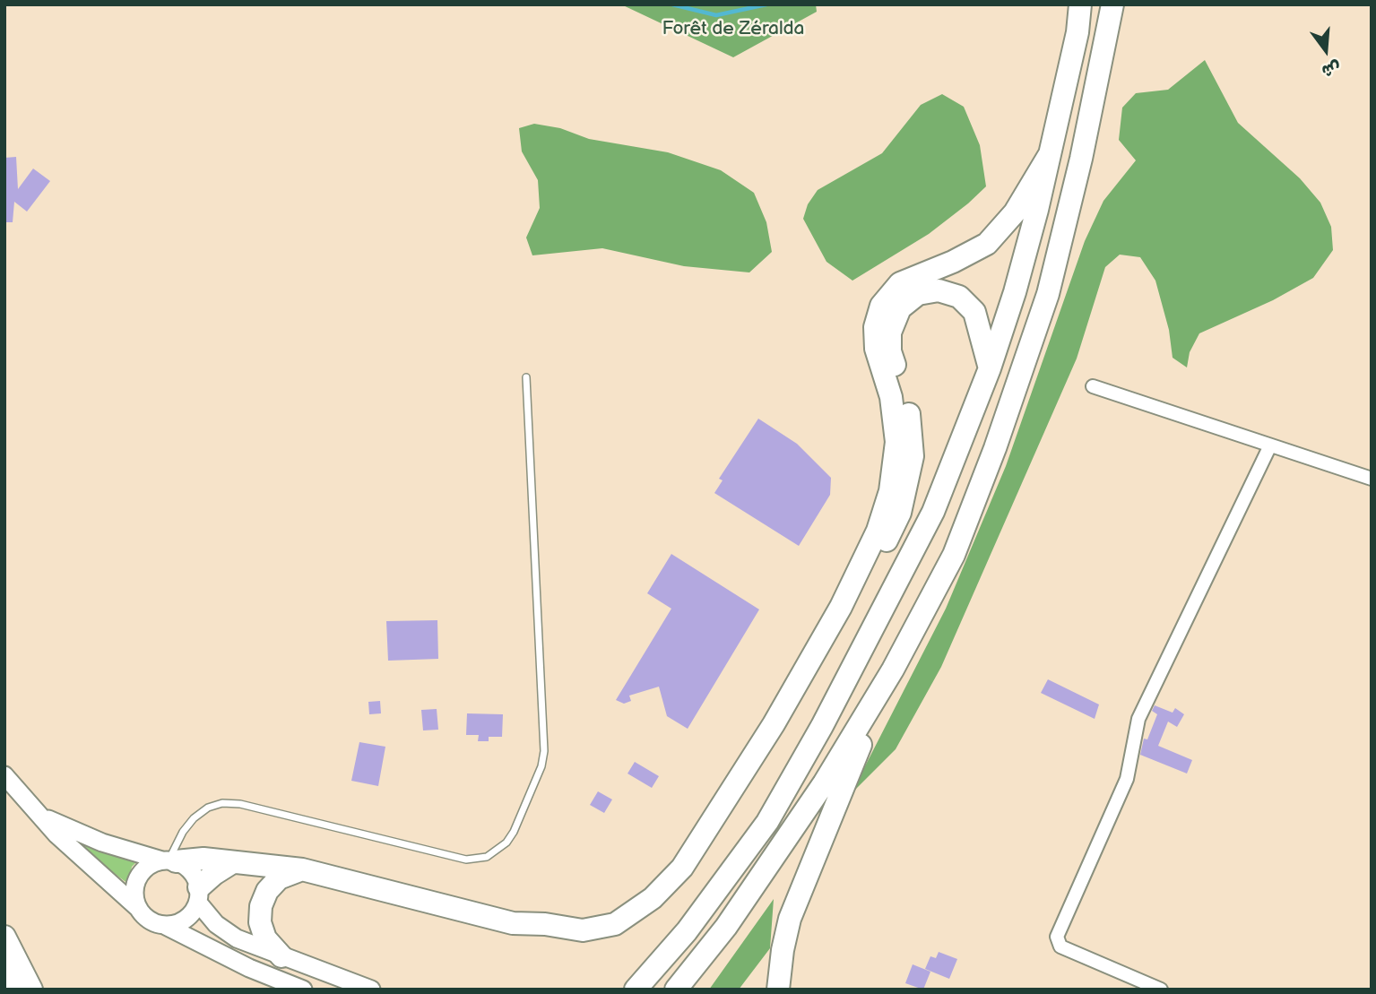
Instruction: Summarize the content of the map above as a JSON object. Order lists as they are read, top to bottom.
{
  "parks": ["Forêt de Zéralda"],
  "north": "bottom"
}
